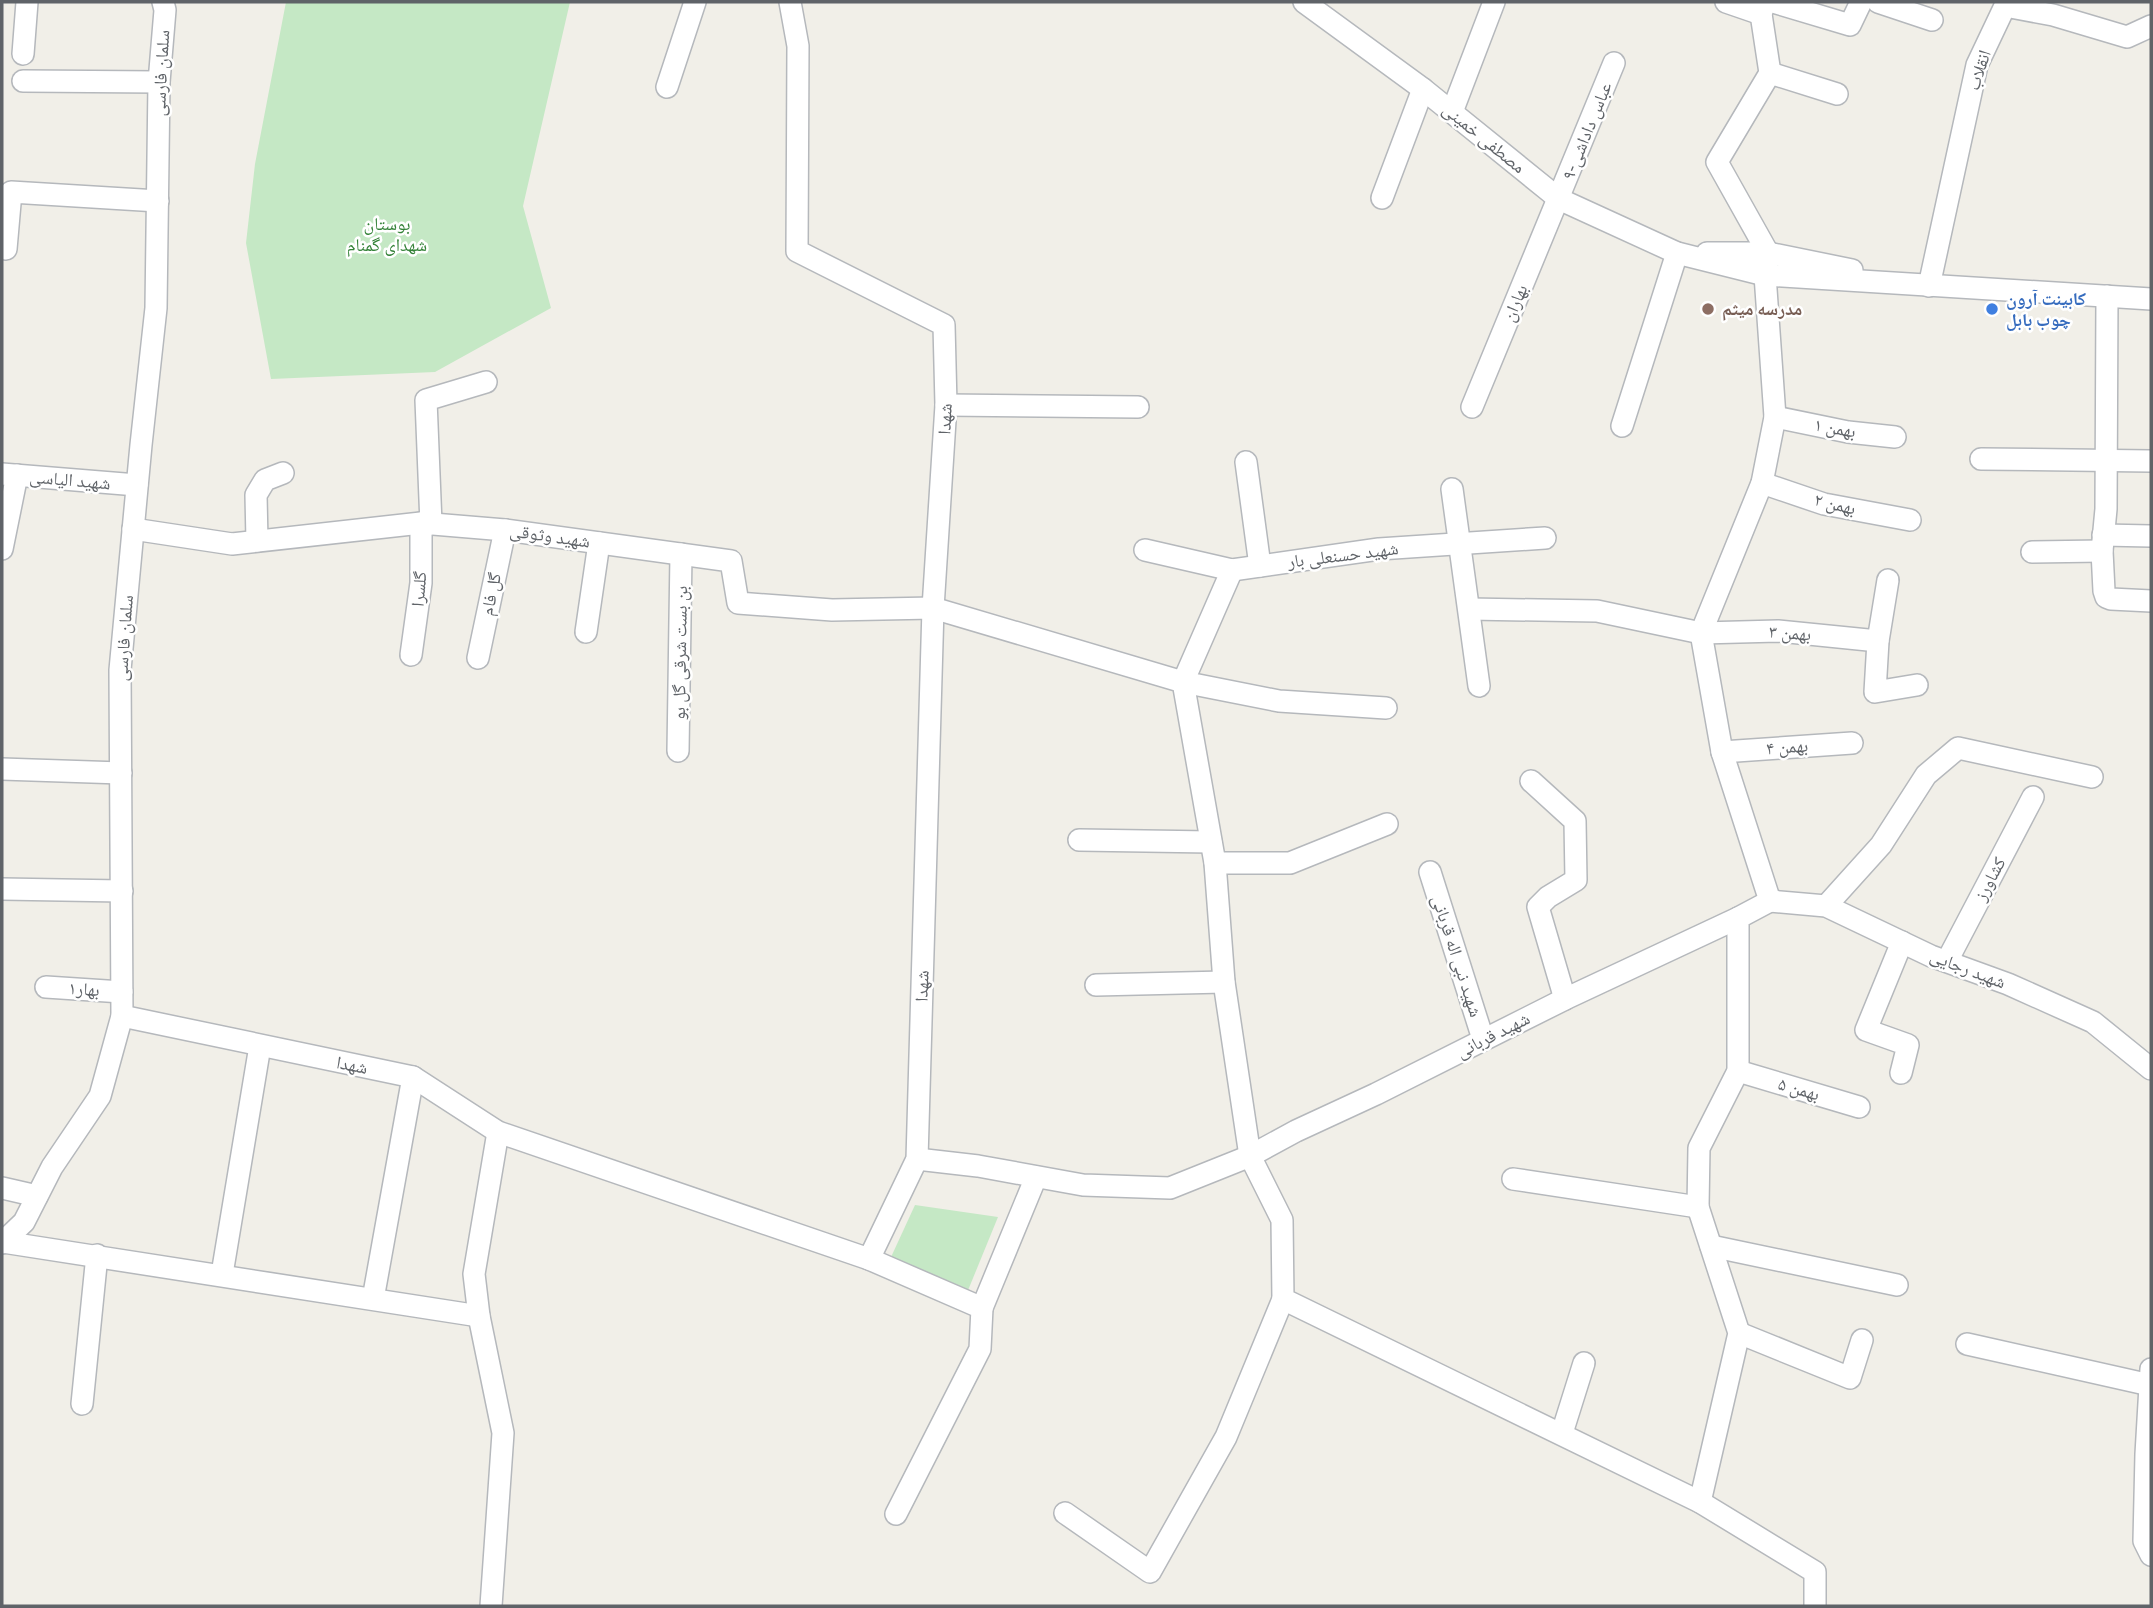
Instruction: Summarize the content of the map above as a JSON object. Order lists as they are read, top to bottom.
{
  "streets": {
    "street": [
      "انقلاب",
      "سلمان فارسی",
      "عباس داداشی-۹",
      "مصطفی خمینی",
      "بهاران",
      "شهدا",
      "بهمن ۱",
      "شهید الیاسی",
      "بهمن ۲",
      "شهید وثوقی",
      "شهید حسنعلی بار",
      "گلسرا",
      "گل فام",
      "بهمن ۳",
      "بن بست شرقی گل بو",
      "بهمن ۴",
      "کشاورز",
      "شهید نبی اله قربانی",
      "شهید رجایی",
      "بهار۱",
      "شهید قربانی",
      "بهمن ۵"
    ]
  },
  "crossings": [
    ["انقلاب", "مصطفی خمینی"],
    ["سلمان فارسی", "شهدا"],
    ["سلمان فارسی", "شهید الیاسی"],
    ["سلمان فارسی", "شهید وثوقی"],
    ["سلمان فارسی", "بهار۱"],
    ["عباس داداشی-۹", "مصطفی خمینی"],
    ["عباس داداشی-۹", "بهاران"],
    ["مصطفی خمینی", "بهاران"],
    ["شهدا", "شهید وثوقی"],
    ["شهدا", "شهید قربانی"],
    ["شهید وثوقی", "گلسرا"],
    ["شهید وثوقی", "گل فام"],
    ["شهید وثوقی", "بن بست شرقی گل بو"],
    ["کشاورز", "شهید رجایی"],
    ["شهید نبی اله قربانی", "شهید قربانی"],
    ["شهید رجایی", "شهید قربانی"]
  ],
  "parks": ["بوستان شهدای گمنام"],
  "places": ["مدرسه میثم", "کابینت آرون چوب بابل"]
}
